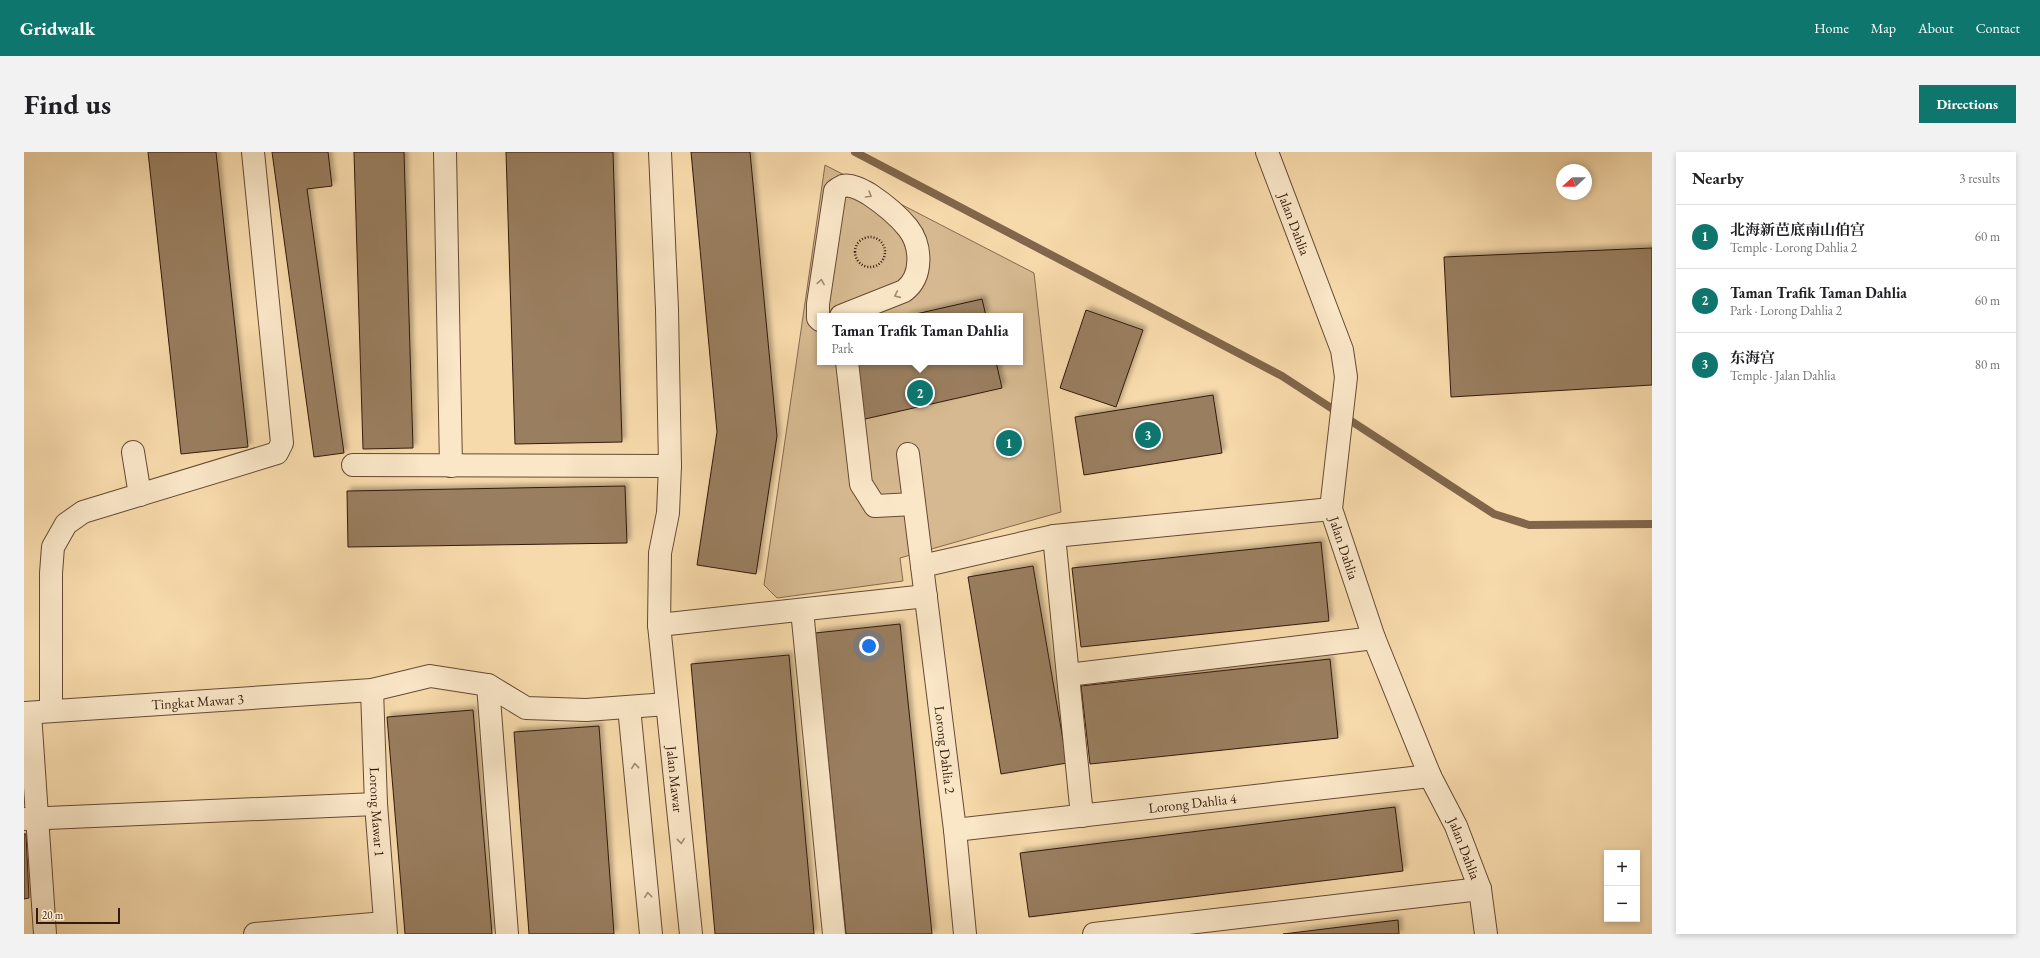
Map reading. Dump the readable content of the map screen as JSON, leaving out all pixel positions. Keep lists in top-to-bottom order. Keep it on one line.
{"streets":{"street":["Jalan Dahlia","Tingkat Mawar 3","Lorong Dahlia 2","Jalan Mawar","Lorong Dahlia 4","Lorong Mawar 1"]},"crossings":[["Jalan Dahlia","Lorong Dahlia 4"],["Tingkat Mawar 3","Lorong Mawar 1"],["Lorong Dahlia 2","Lorong Dahlia 4"]],"scale_bar":"20 m","north":"left","page":{"header":"Gridwalk","nav":["Home","Map","About","Contact"],"buttons":"Directions","title":"Find us","heading":["Nearby","3 results"],"list":[{"mark":"1","name":"北海新芭底南山伯宫","note":"Temple · Lorong Dahlia 2","value":"60 m"},{"mark":"2","name":"Taman Trafik Taman Dahlia","note":"Park · Lorong Dahlia 2","value":"60 m"},{"mark":"3","name":"东海宫","note":"Temple · Jalan Dahlia","value":"80 m"}],"popup":["Taman Trafik Taman Dahlia","Park"],"pins":["2","3","1"],"map_buttons":["+","−"],"scale":"20 m"}}
